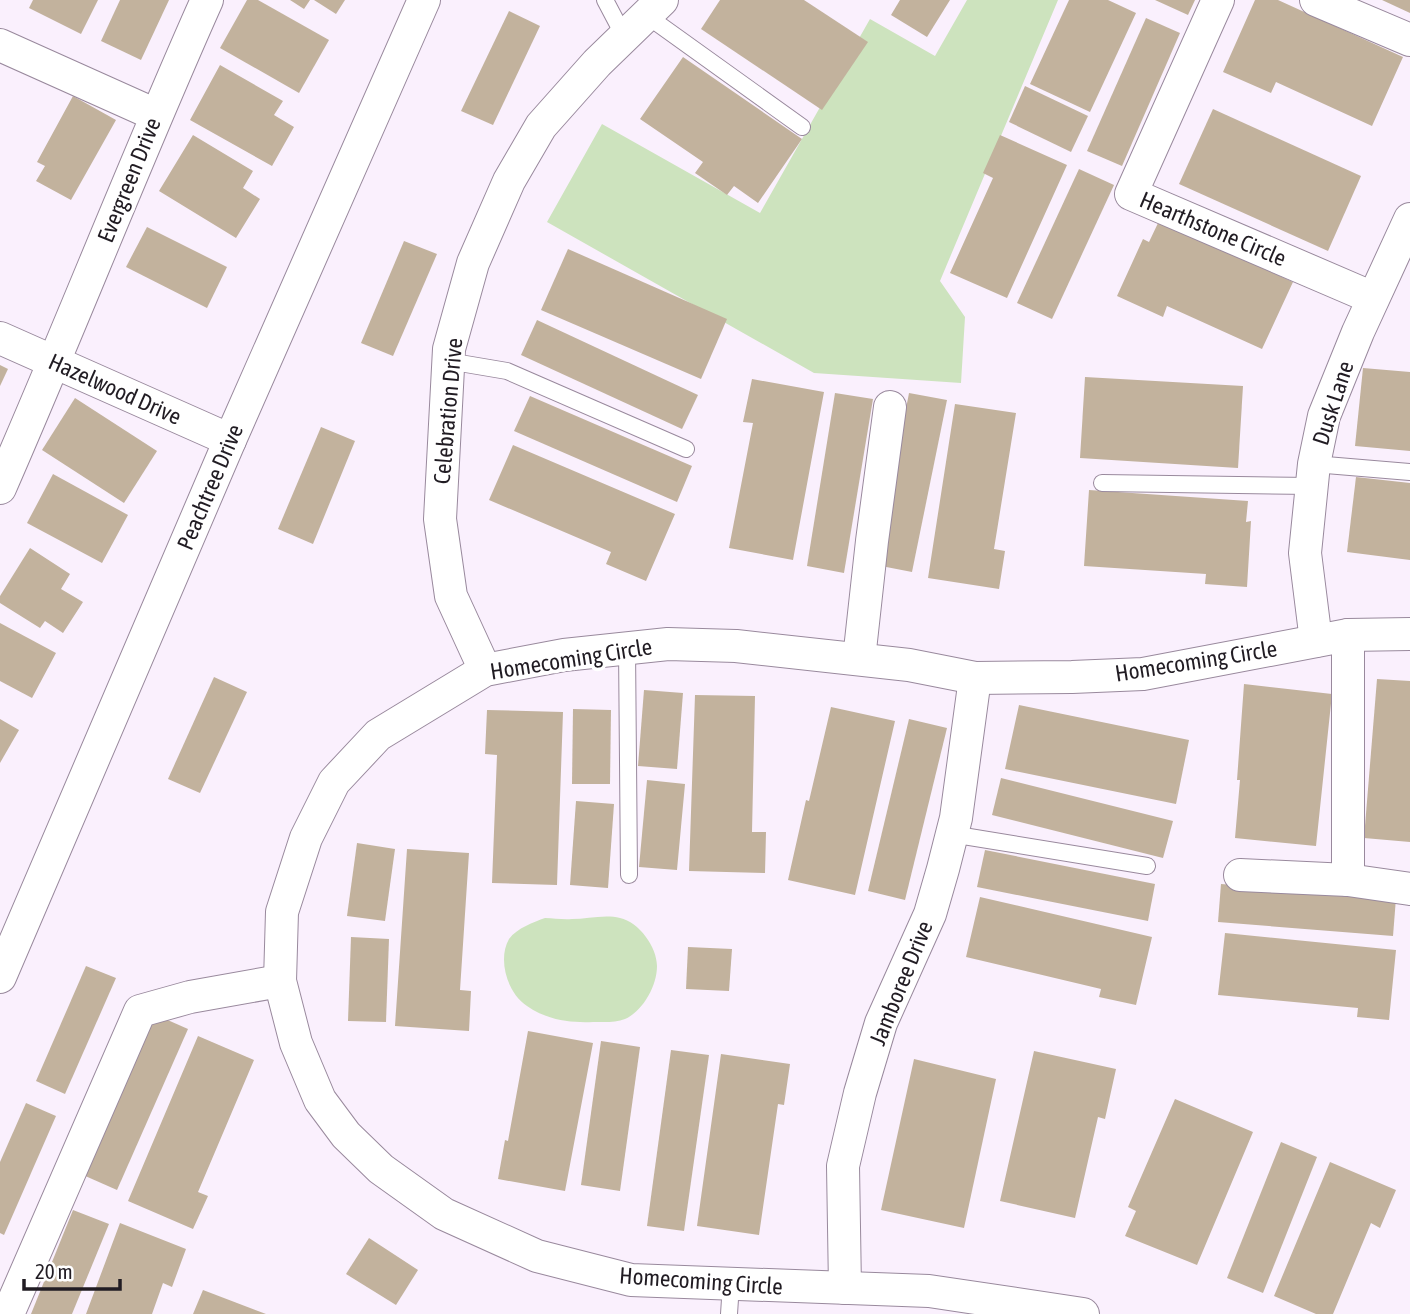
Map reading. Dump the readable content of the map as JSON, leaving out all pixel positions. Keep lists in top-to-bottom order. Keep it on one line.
{"streets":{"street":["Evergreen Drive","Hearthstone Circle","Hazelwood Drive","Dusk Lane","Celebration Drive","Peachtree Drive","Homecoming Circle","Jamboree Drive"]},"crossings":[["Evergreen Drive","Hazelwood Drive"],["Hearthstone Circle","Dusk Lane"],["Hazelwood Drive","Peachtree Drive"],["Dusk Lane","Homecoming Circle"],["Celebration Drive","Homecoming Circle"],["Homecoming Circle","Jamboree Drive"]],"scale_bar":"20 m"}
